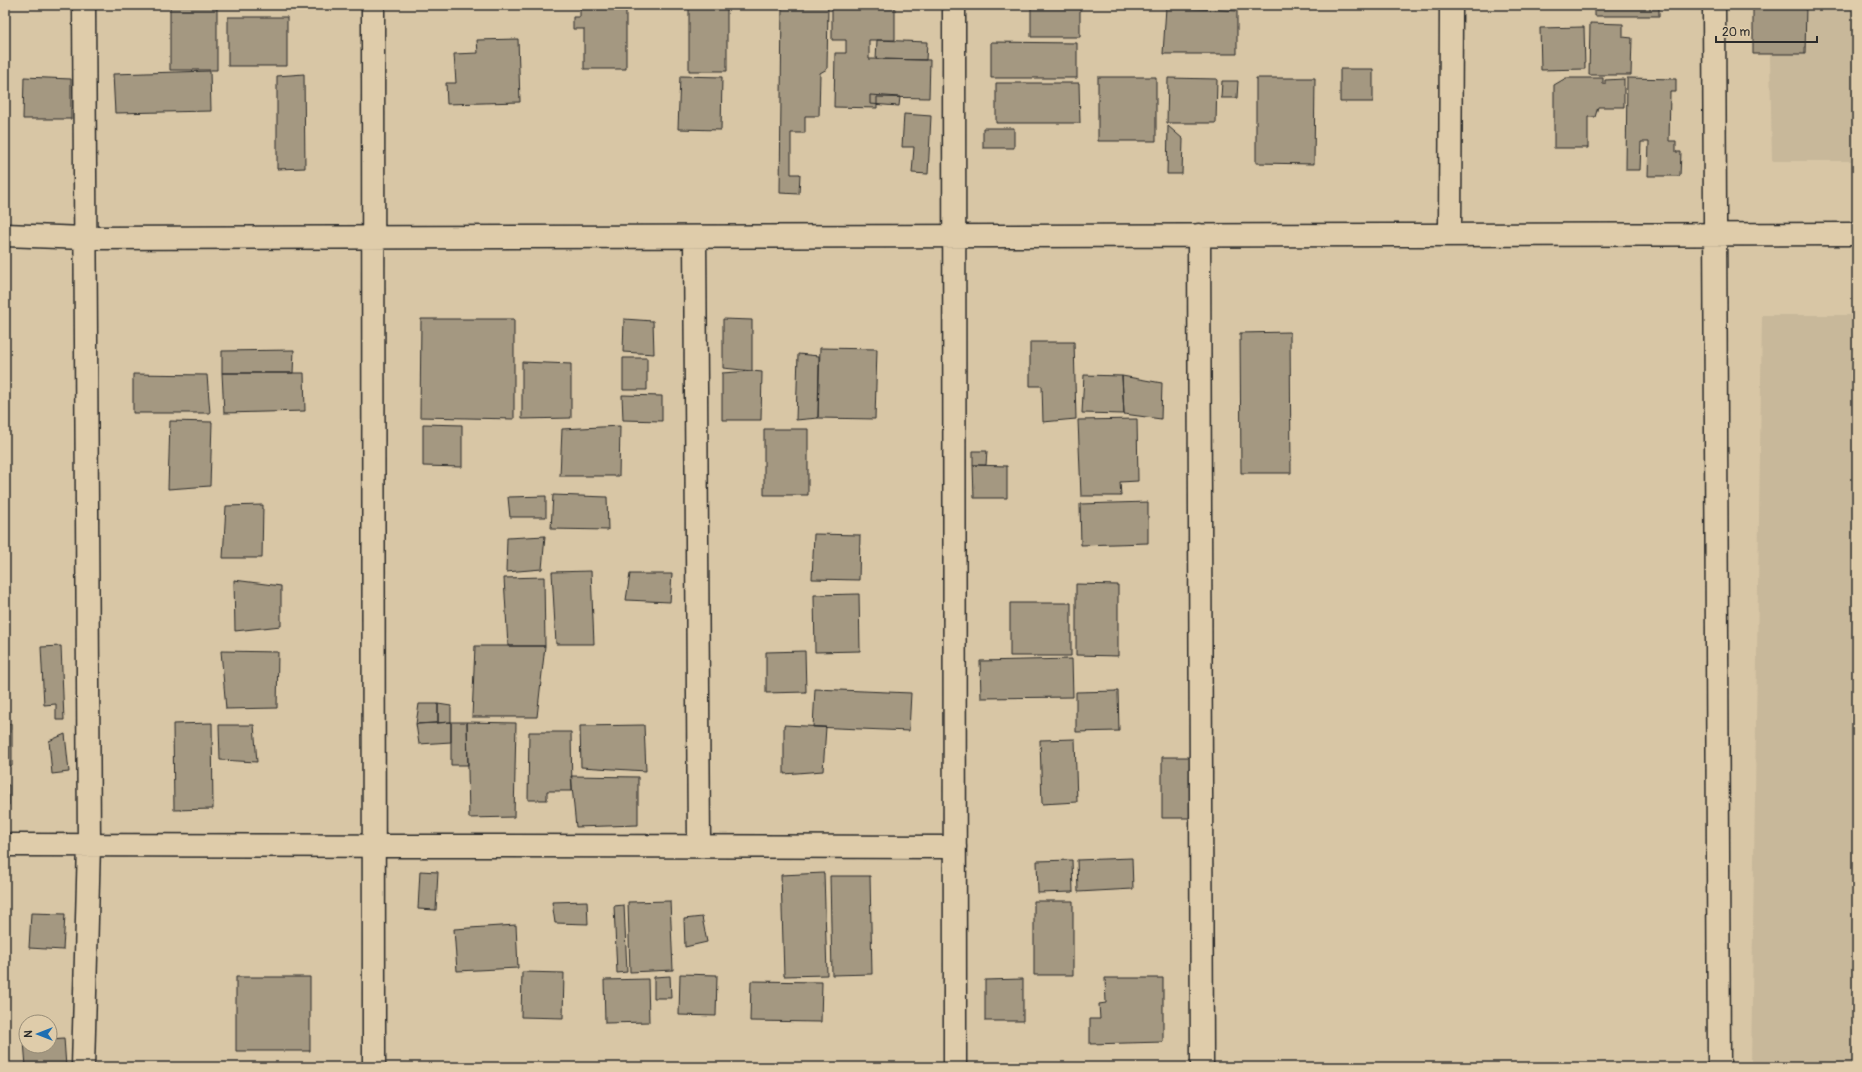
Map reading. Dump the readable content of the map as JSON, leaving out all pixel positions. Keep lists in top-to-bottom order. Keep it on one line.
{"scale_bar":"20 m","north":"left"}
